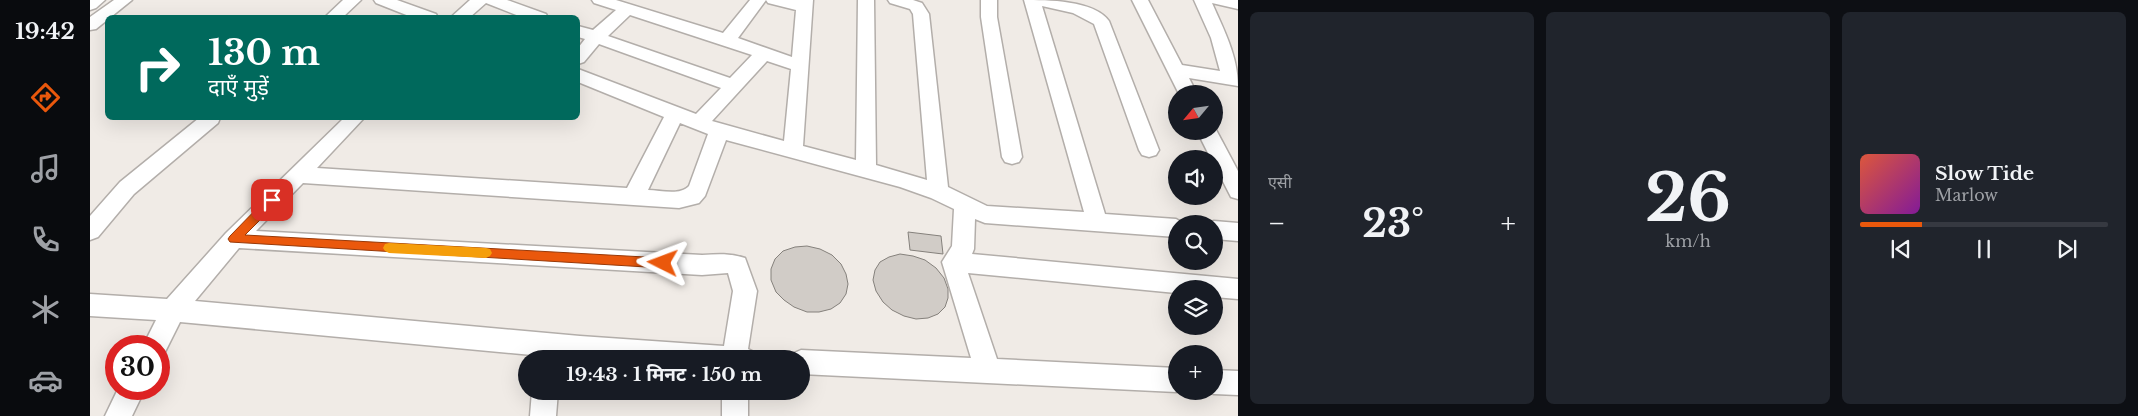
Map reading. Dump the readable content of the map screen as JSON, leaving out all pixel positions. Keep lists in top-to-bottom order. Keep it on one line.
{"north":"bottom left","page":{"tabs":"19:42","tile":["एसी",["26","km/h"]],"turn":["130 m","दाएँ मुड़ें"],"map_buttons":"+","song":["Slow Tide","Marlow"],"heat":["−","23°","+"],"limit":"30","trip":"19:43 · 1 मिनट · 150 m"}}
